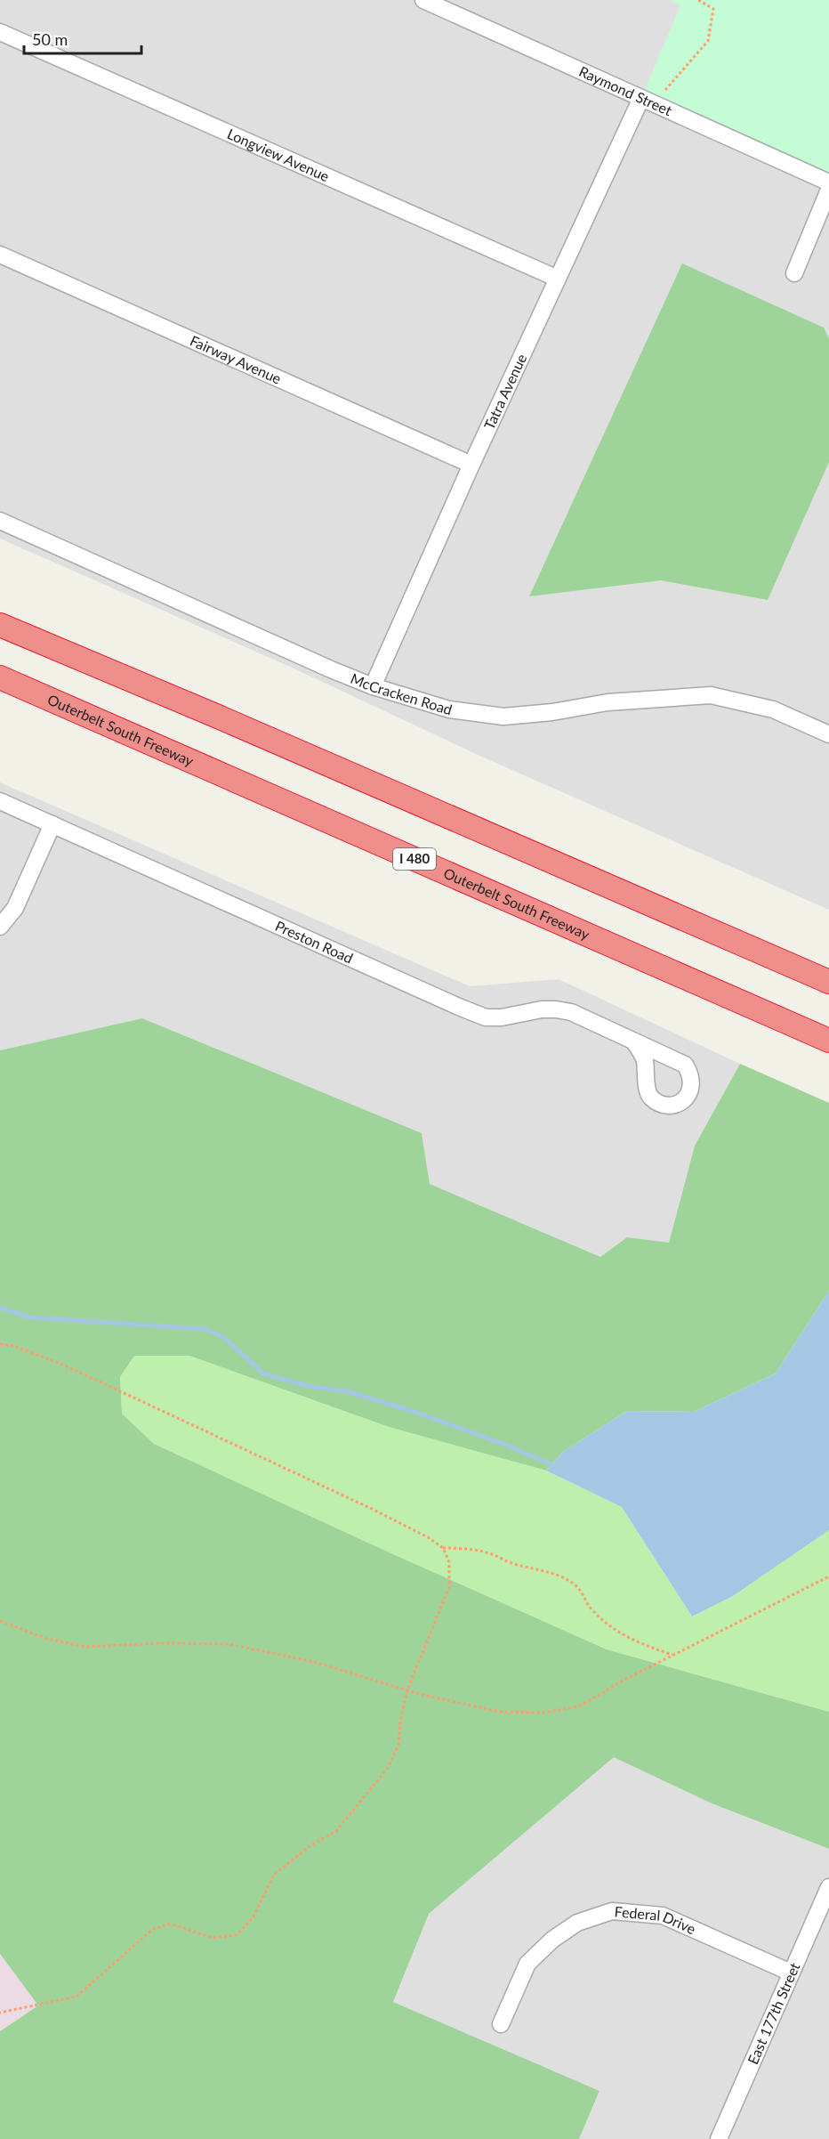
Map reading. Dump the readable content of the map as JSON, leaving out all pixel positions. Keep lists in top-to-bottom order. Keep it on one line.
{"streets":{"highway":["Outerbelt South Freeway","I 480"],"street":["Raymond Street","Longview Avenue","Fairway Avenue","Tatra Avenue","McCracken Road","Preston Road","Federal Drive","East 177th Street"]},"crossings":[["Raymond Street","Tatra Avenue"],["Longview Avenue","Tatra Avenue"],["Fairway Avenue","Tatra Avenue"],["Tatra Avenue","McCracken Road"],["Federal Drive","East 177th Street"]],"scale_bar":"50 m"}
